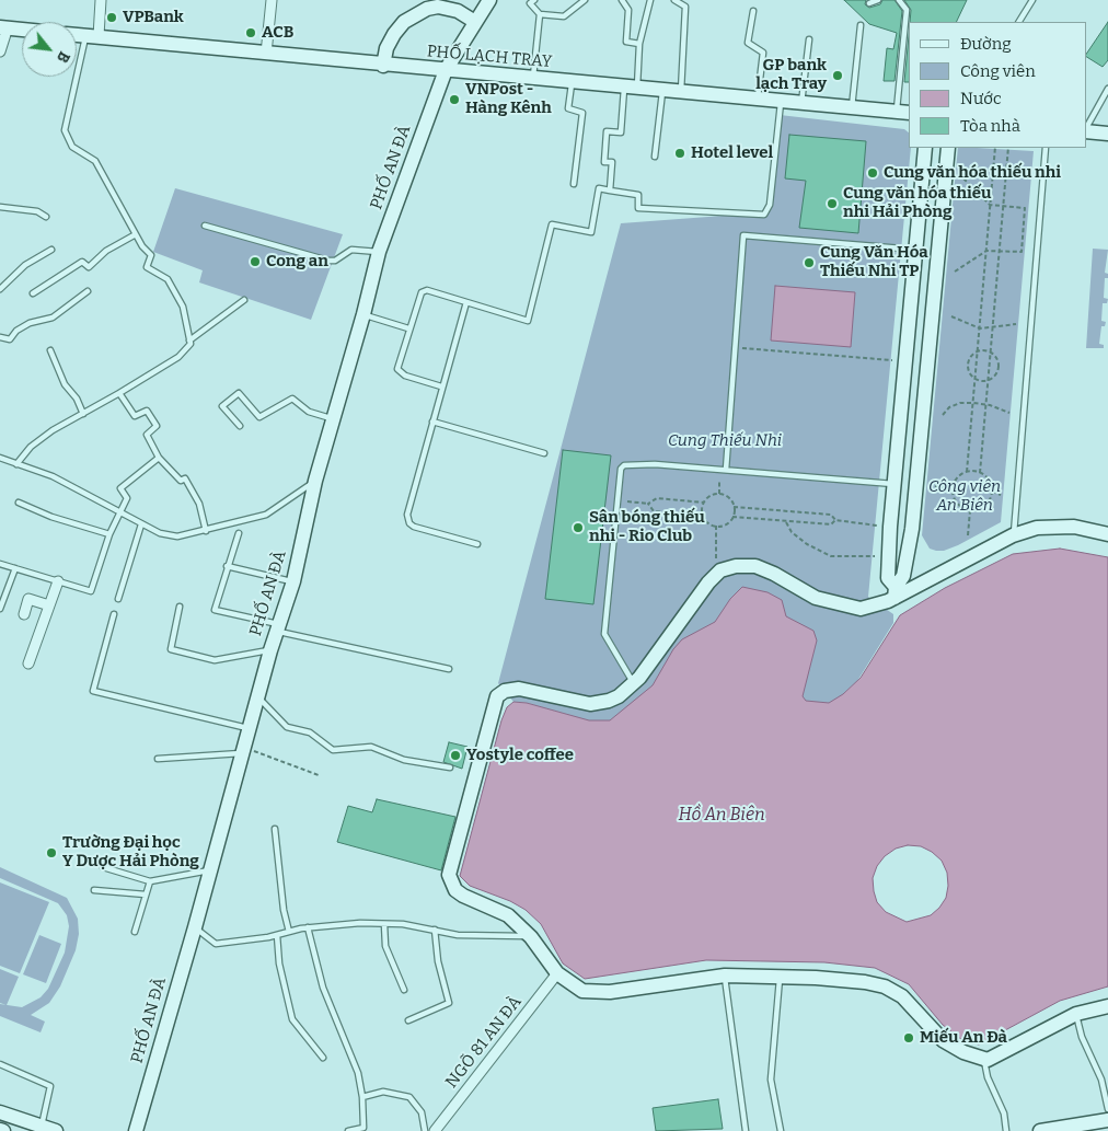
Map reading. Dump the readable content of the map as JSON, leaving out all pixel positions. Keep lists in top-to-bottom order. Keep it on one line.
{"streets":{"street":["PHỐ LẠCH TRAY","PHỐ AN ĐÀ","NGÕ 81 AN ĐÀ"]},"crossings":[["PHỐ LẠCH TRAY","PHỐ AN ĐÀ"]],"water":["Hồ An Biên"],"parks":["Cung Thiếu Nhi","Công viên An Biên"],"places":["VPBank","ACB","GP bank lạch Tray","VNPost - Hàng Kênh","Hotel level","Cung văn hóa thiếu nhi","Cung văn hóa thiếu nhi Hải Phòng","Cong an","Cung Văn Hóa Thiếu Nhi TP","Sân bóng thiếu nhi - Rio Club","Yostyle coffee","Trường Đại học Y Dược Hải Phòng","Miếu An Đà"],"legend":["Đường","Công viên","Nước","Tòa nhà"],"north":"bottom right"}
